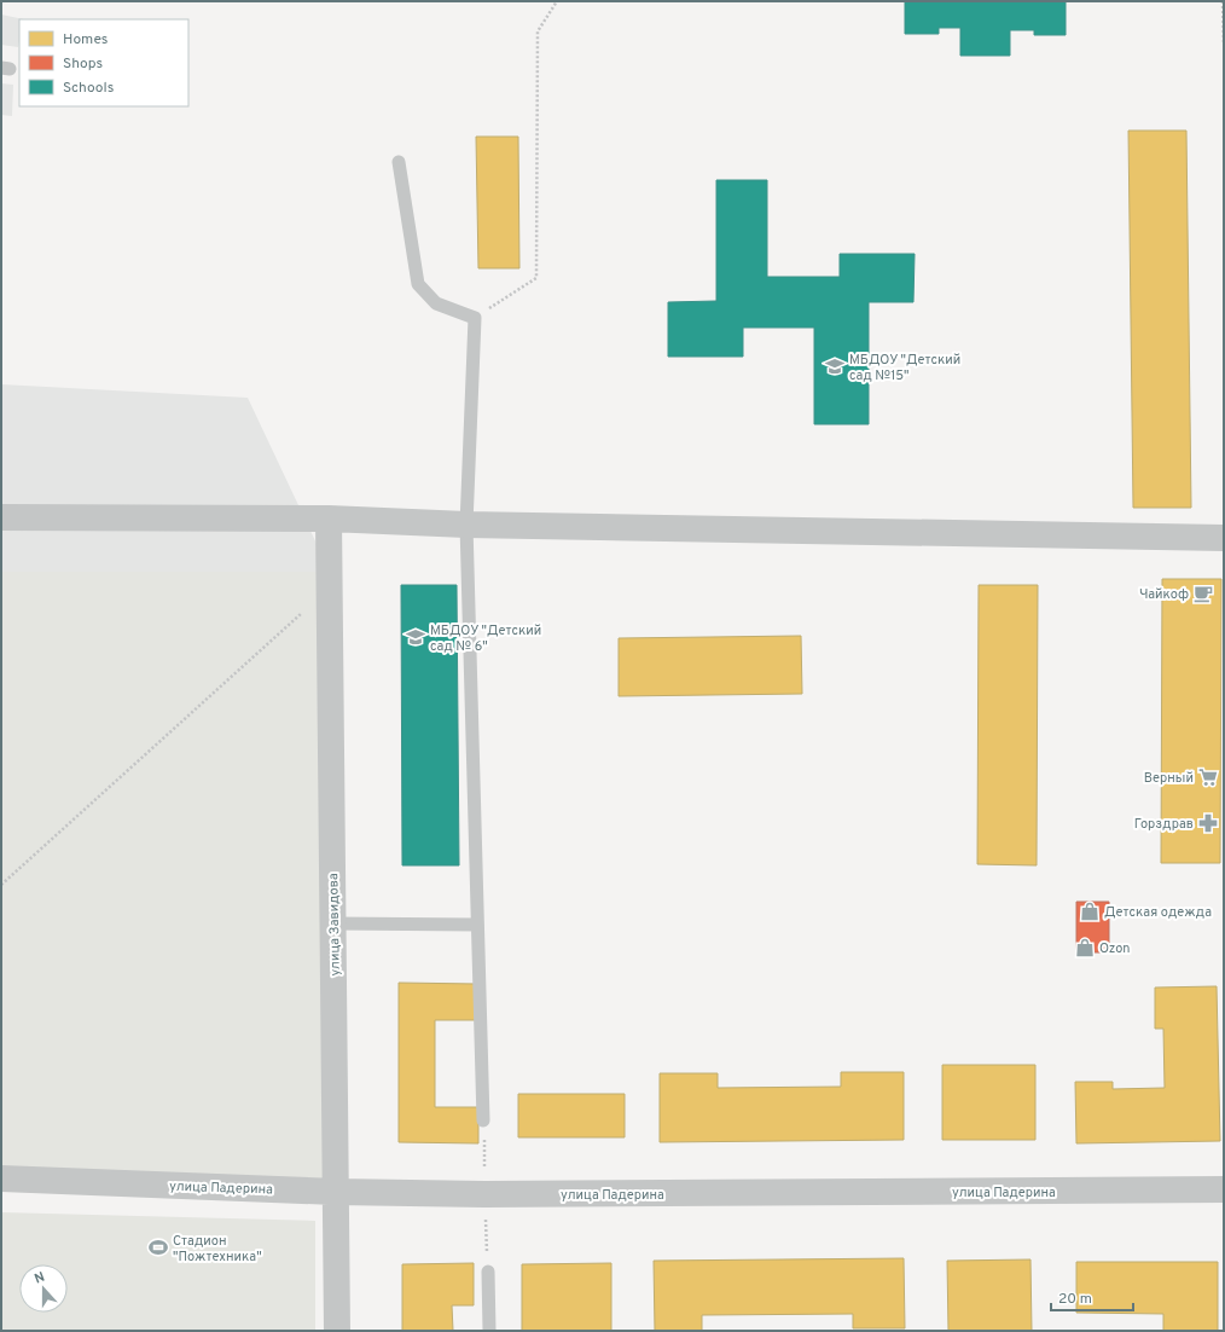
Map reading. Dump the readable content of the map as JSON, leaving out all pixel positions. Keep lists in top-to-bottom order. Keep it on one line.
{"streets":{"street":["улица Завидова","улица Падерина"]},"crossings":[["улица Завидова","улица Падерина"]],"places":{"school or university":["МБДОУ \"Детский сад №15\"","МБДОУ \"Детский сад № 6\""],"cafe":["Чайкоф"],"supermarket":["Верный"],"pharmacy":["Горздрав"],"shop":["Детская одежда","Ozon"],"sports":["Стадион \"Пожтехника\""]},"legend":["Homes","Shops","Schools"],"scale_bar":"20 m","north":"top"}
